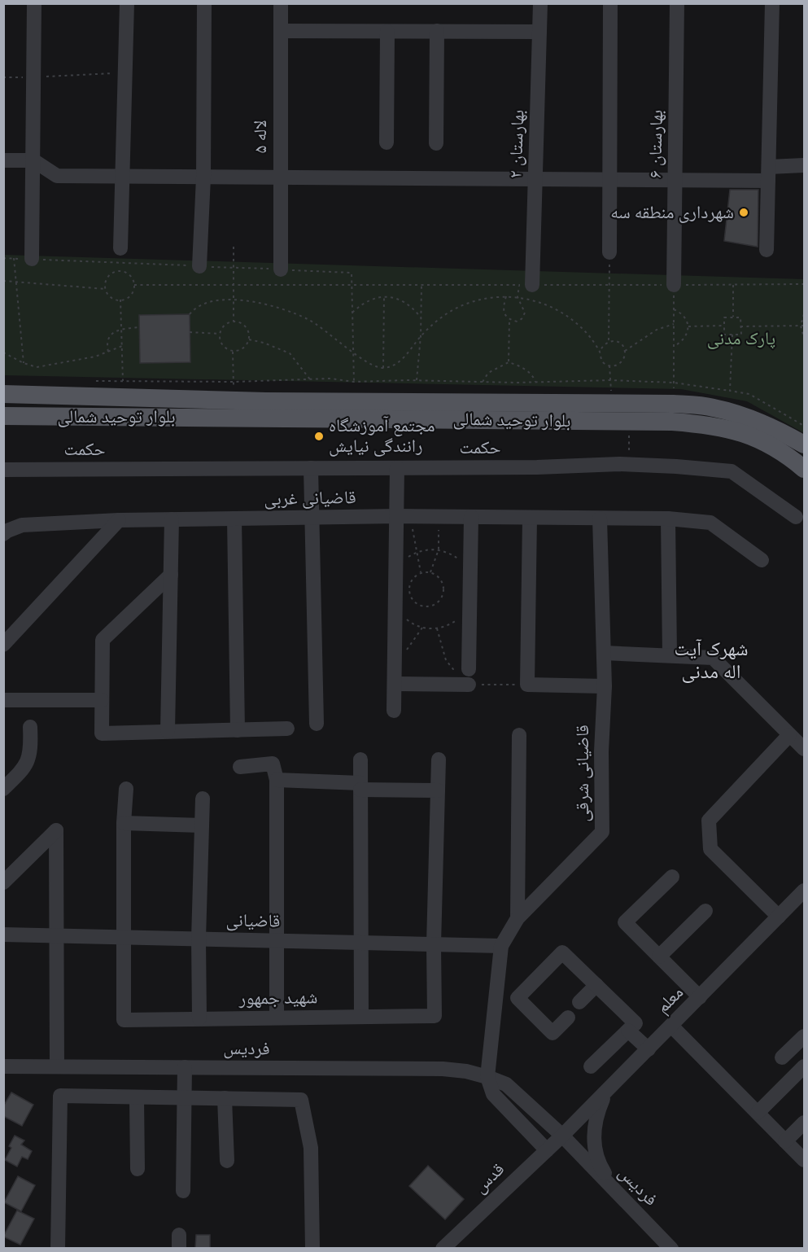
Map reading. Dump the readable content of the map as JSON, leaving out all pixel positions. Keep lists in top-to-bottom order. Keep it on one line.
{"streets":{"main road":["بلوار توحید شمالی"],"street":["لاله ۵","بهارستان ۲","بهارستان ۶","حکمت","قاضیانی غربی","قاضیانی شرقی","قاضیانی","شهید جمهور","معلم","فردیس","قدس"]},"crossings":[["قاضیانی غربی","قاضیانی شرقی"],["قاضیانی شرقی","قاضیانی"],["قاضیانی شرقی","فردیس"],["قاضیانی","شهید جمهور"],["معلم","فردیس"],["معلم","قدس"],["فردیس","قدس"]],"districts":["شهرک آیت اله مدنی"],"parks":["پارک مدنی"],"places":["شهرداری منطقه سه","مجتمع آموزشگاه رانندگی نیایش"]}
